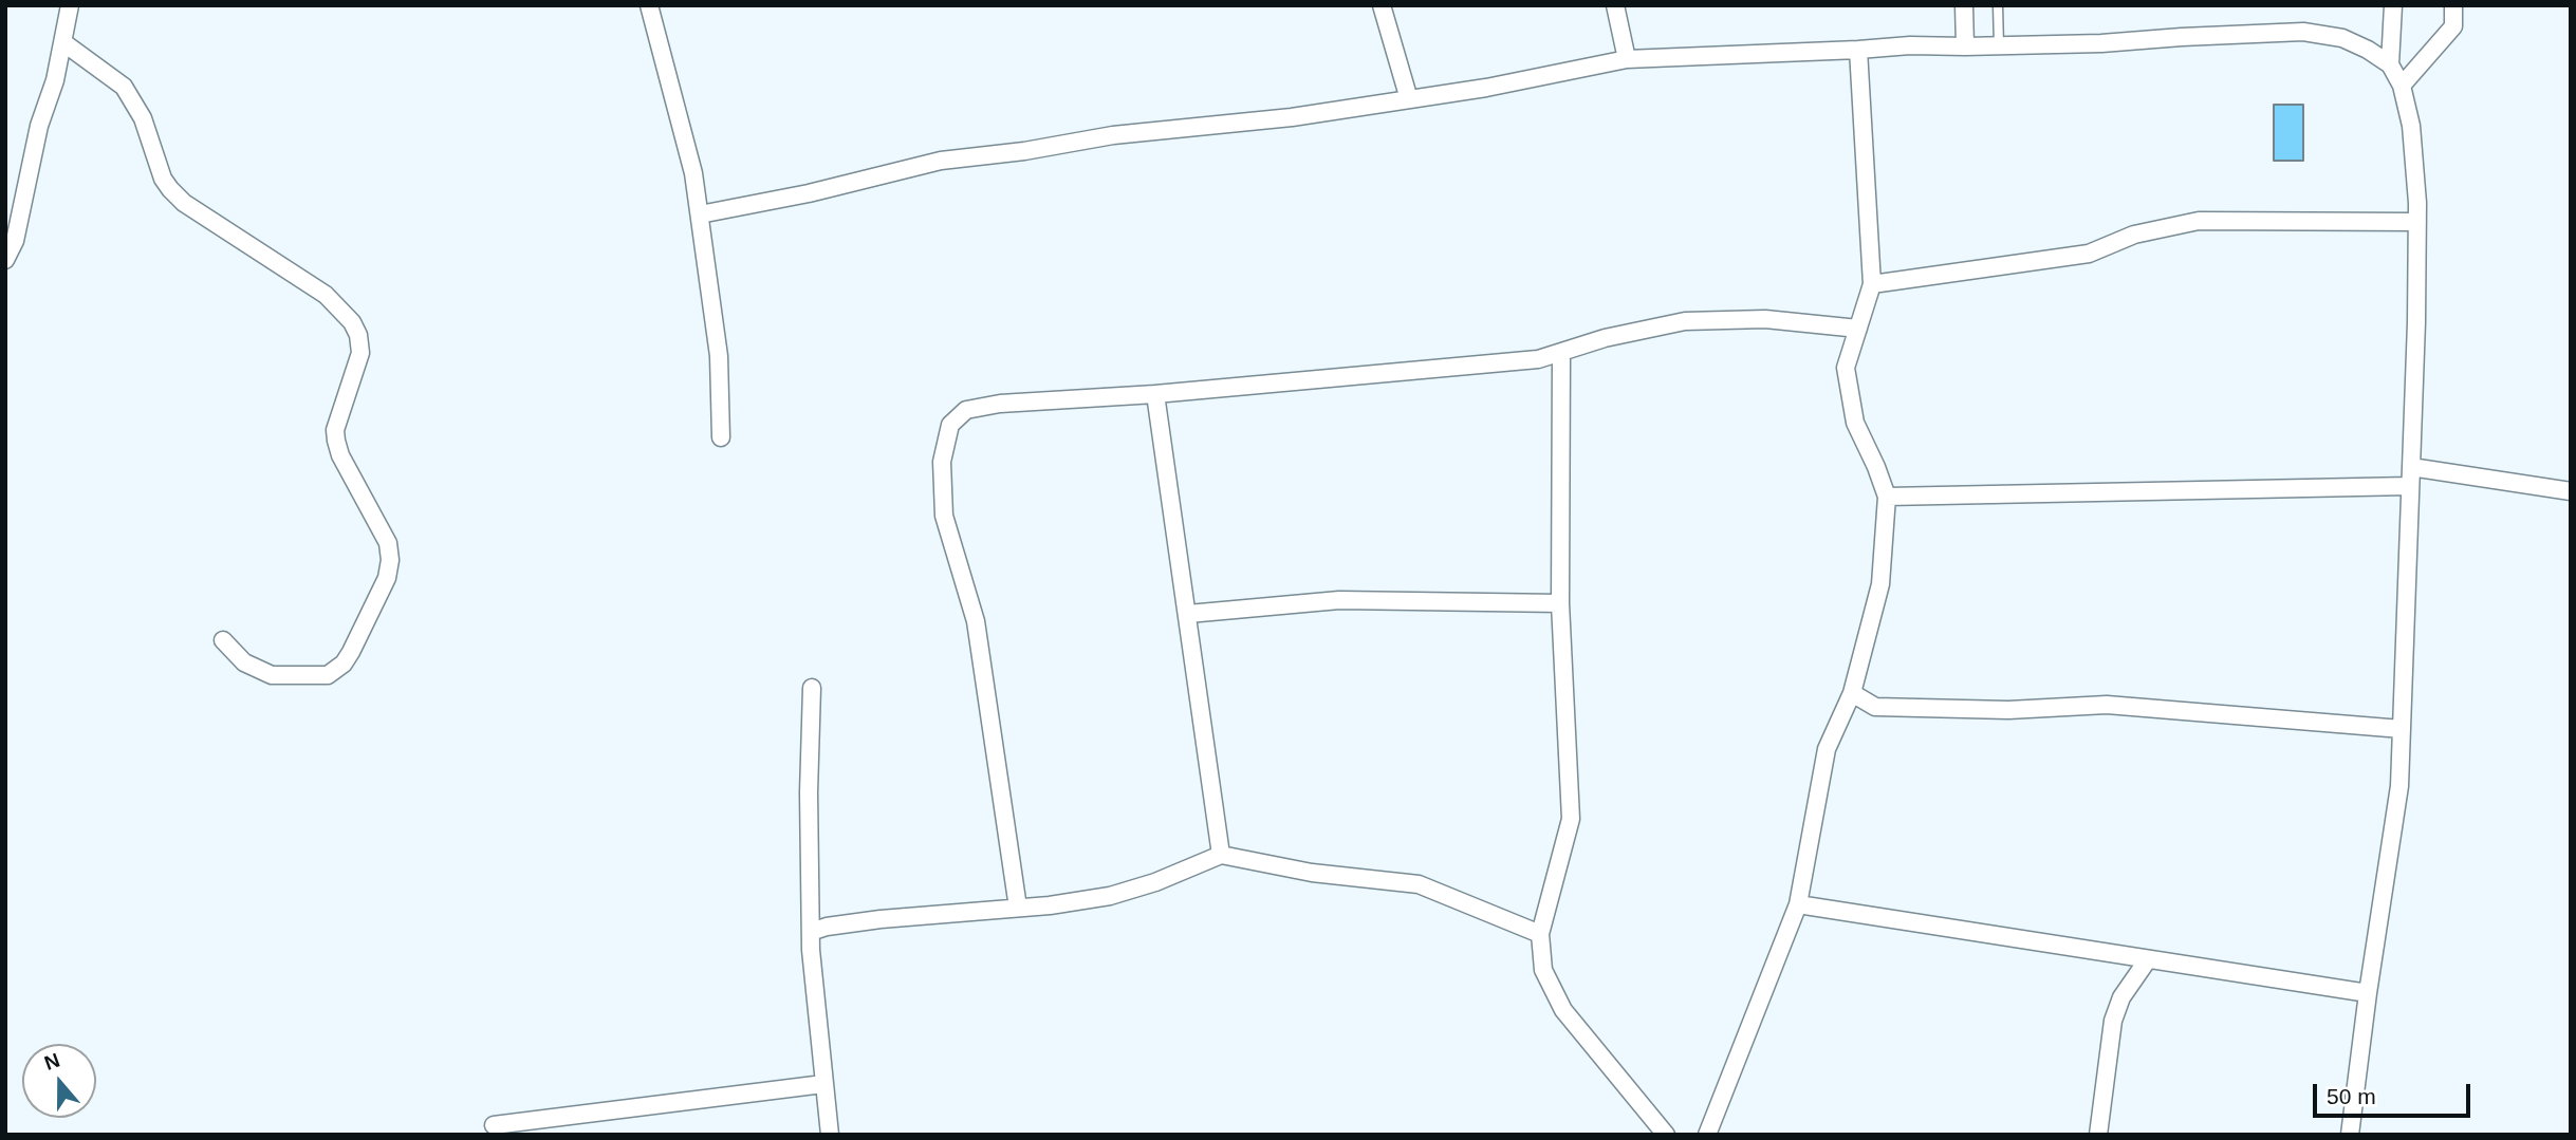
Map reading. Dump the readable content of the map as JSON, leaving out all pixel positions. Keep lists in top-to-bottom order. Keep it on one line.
{"scale_bar":"50 m","north":"top"}
